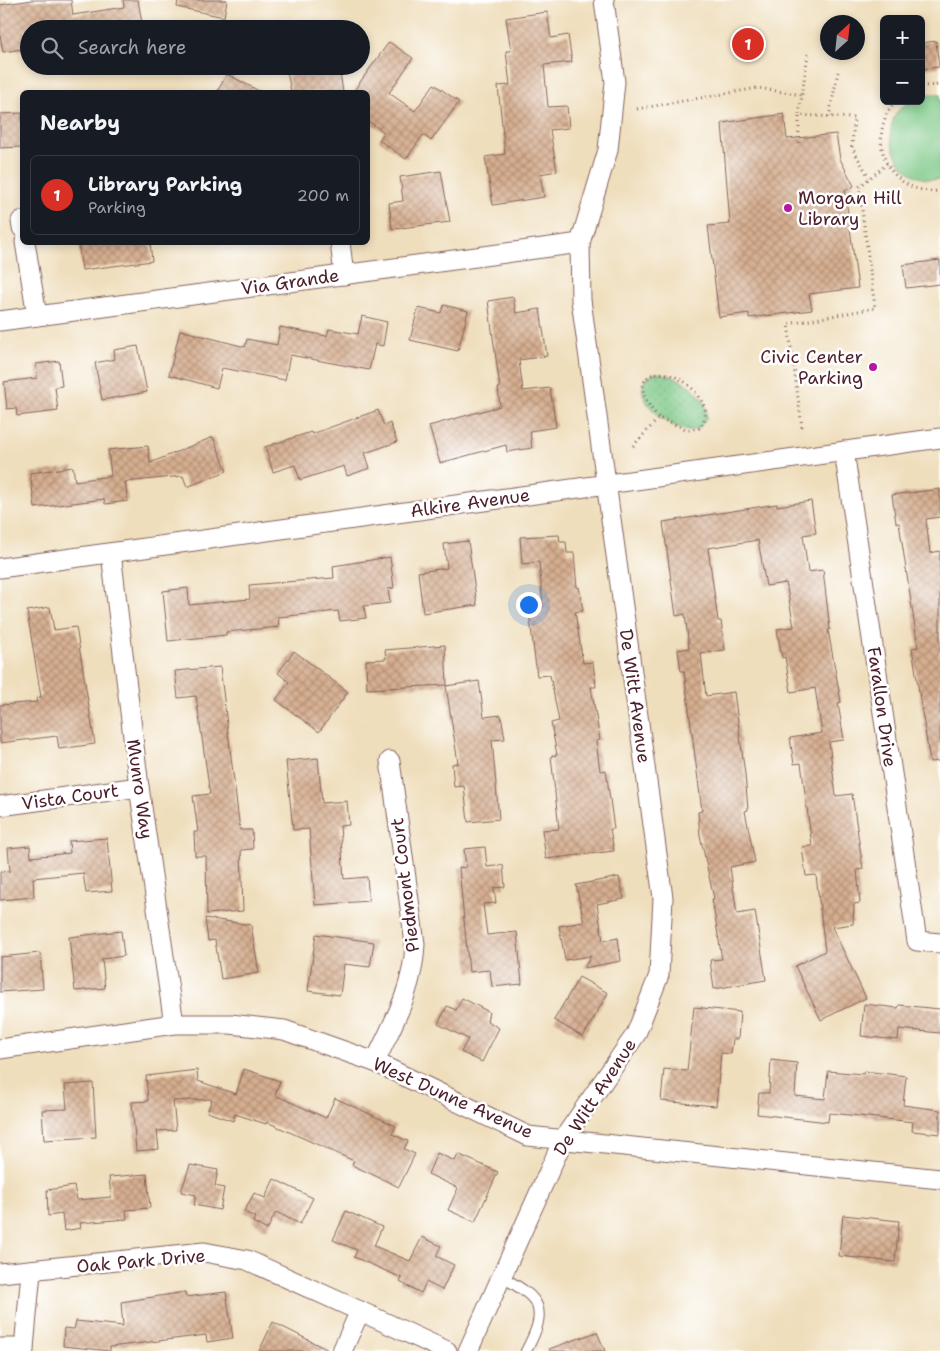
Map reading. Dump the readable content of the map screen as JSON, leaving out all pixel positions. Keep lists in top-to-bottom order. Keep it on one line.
{"streets":{"street":["Via Grande","Alkire Avenue","De Witt Avenue","Farallon Drive","Munro Way","Vista Court","Piedmont Court","West Dunne Avenue","Oak Park Drive"]},"crossings":[["Via Grande","De Witt Avenue"],["Alkire Avenue","De Witt Avenue"],["Alkire Avenue","Farallon Drive"],["Alkire Avenue","Munro Way"],["De Witt Avenue","West Dunne Avenue"],["Munro Way","Vista Court"],["Munro Way","West Dunne Avenue"],["Piedmont Court","West Dunne Avenue"]],"places":["Morgan Hill Library","Civic Center Parking"],"north":"top right","page":{"map_buttons":["+","−"],"search":"Search here","pins":"1","heading":"Nearby","list":[{"mark":"1","name":"Library Parking","note":"Parking","value":"200 m"}]}}
